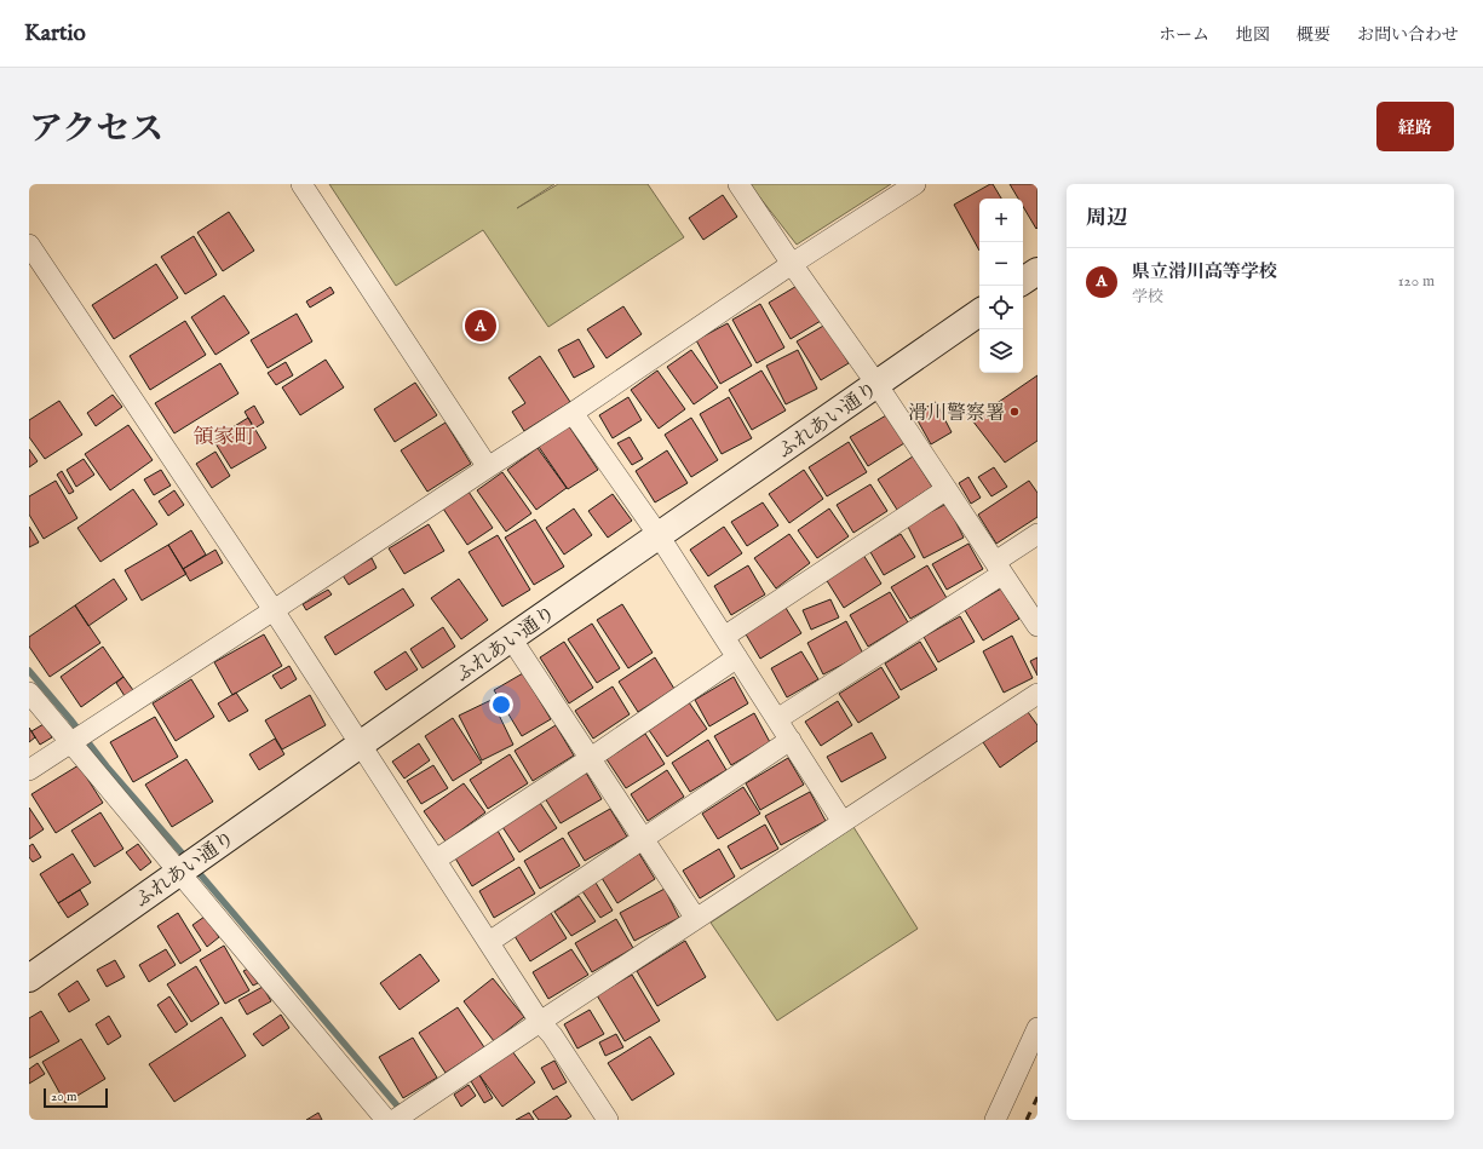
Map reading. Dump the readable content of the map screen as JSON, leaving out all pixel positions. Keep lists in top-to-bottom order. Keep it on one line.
{"streets":{"street":["ふれあい通り"]},"districts":["領家町"],"places":["滑川警察署"],"scale_bar":"20 m","page":{"header":"Kartio","nav":["ホーム","地図","概要","お問い合わせ"],"title":"アクセス","buttons":"経路","heading":"周辺","map_buttons":["+","−"],"list":[{"mark":"A","name":"県立滑川高等学校","note":"学校","value":"120 m"}],"pins":"A","scale":"20 m"}}
